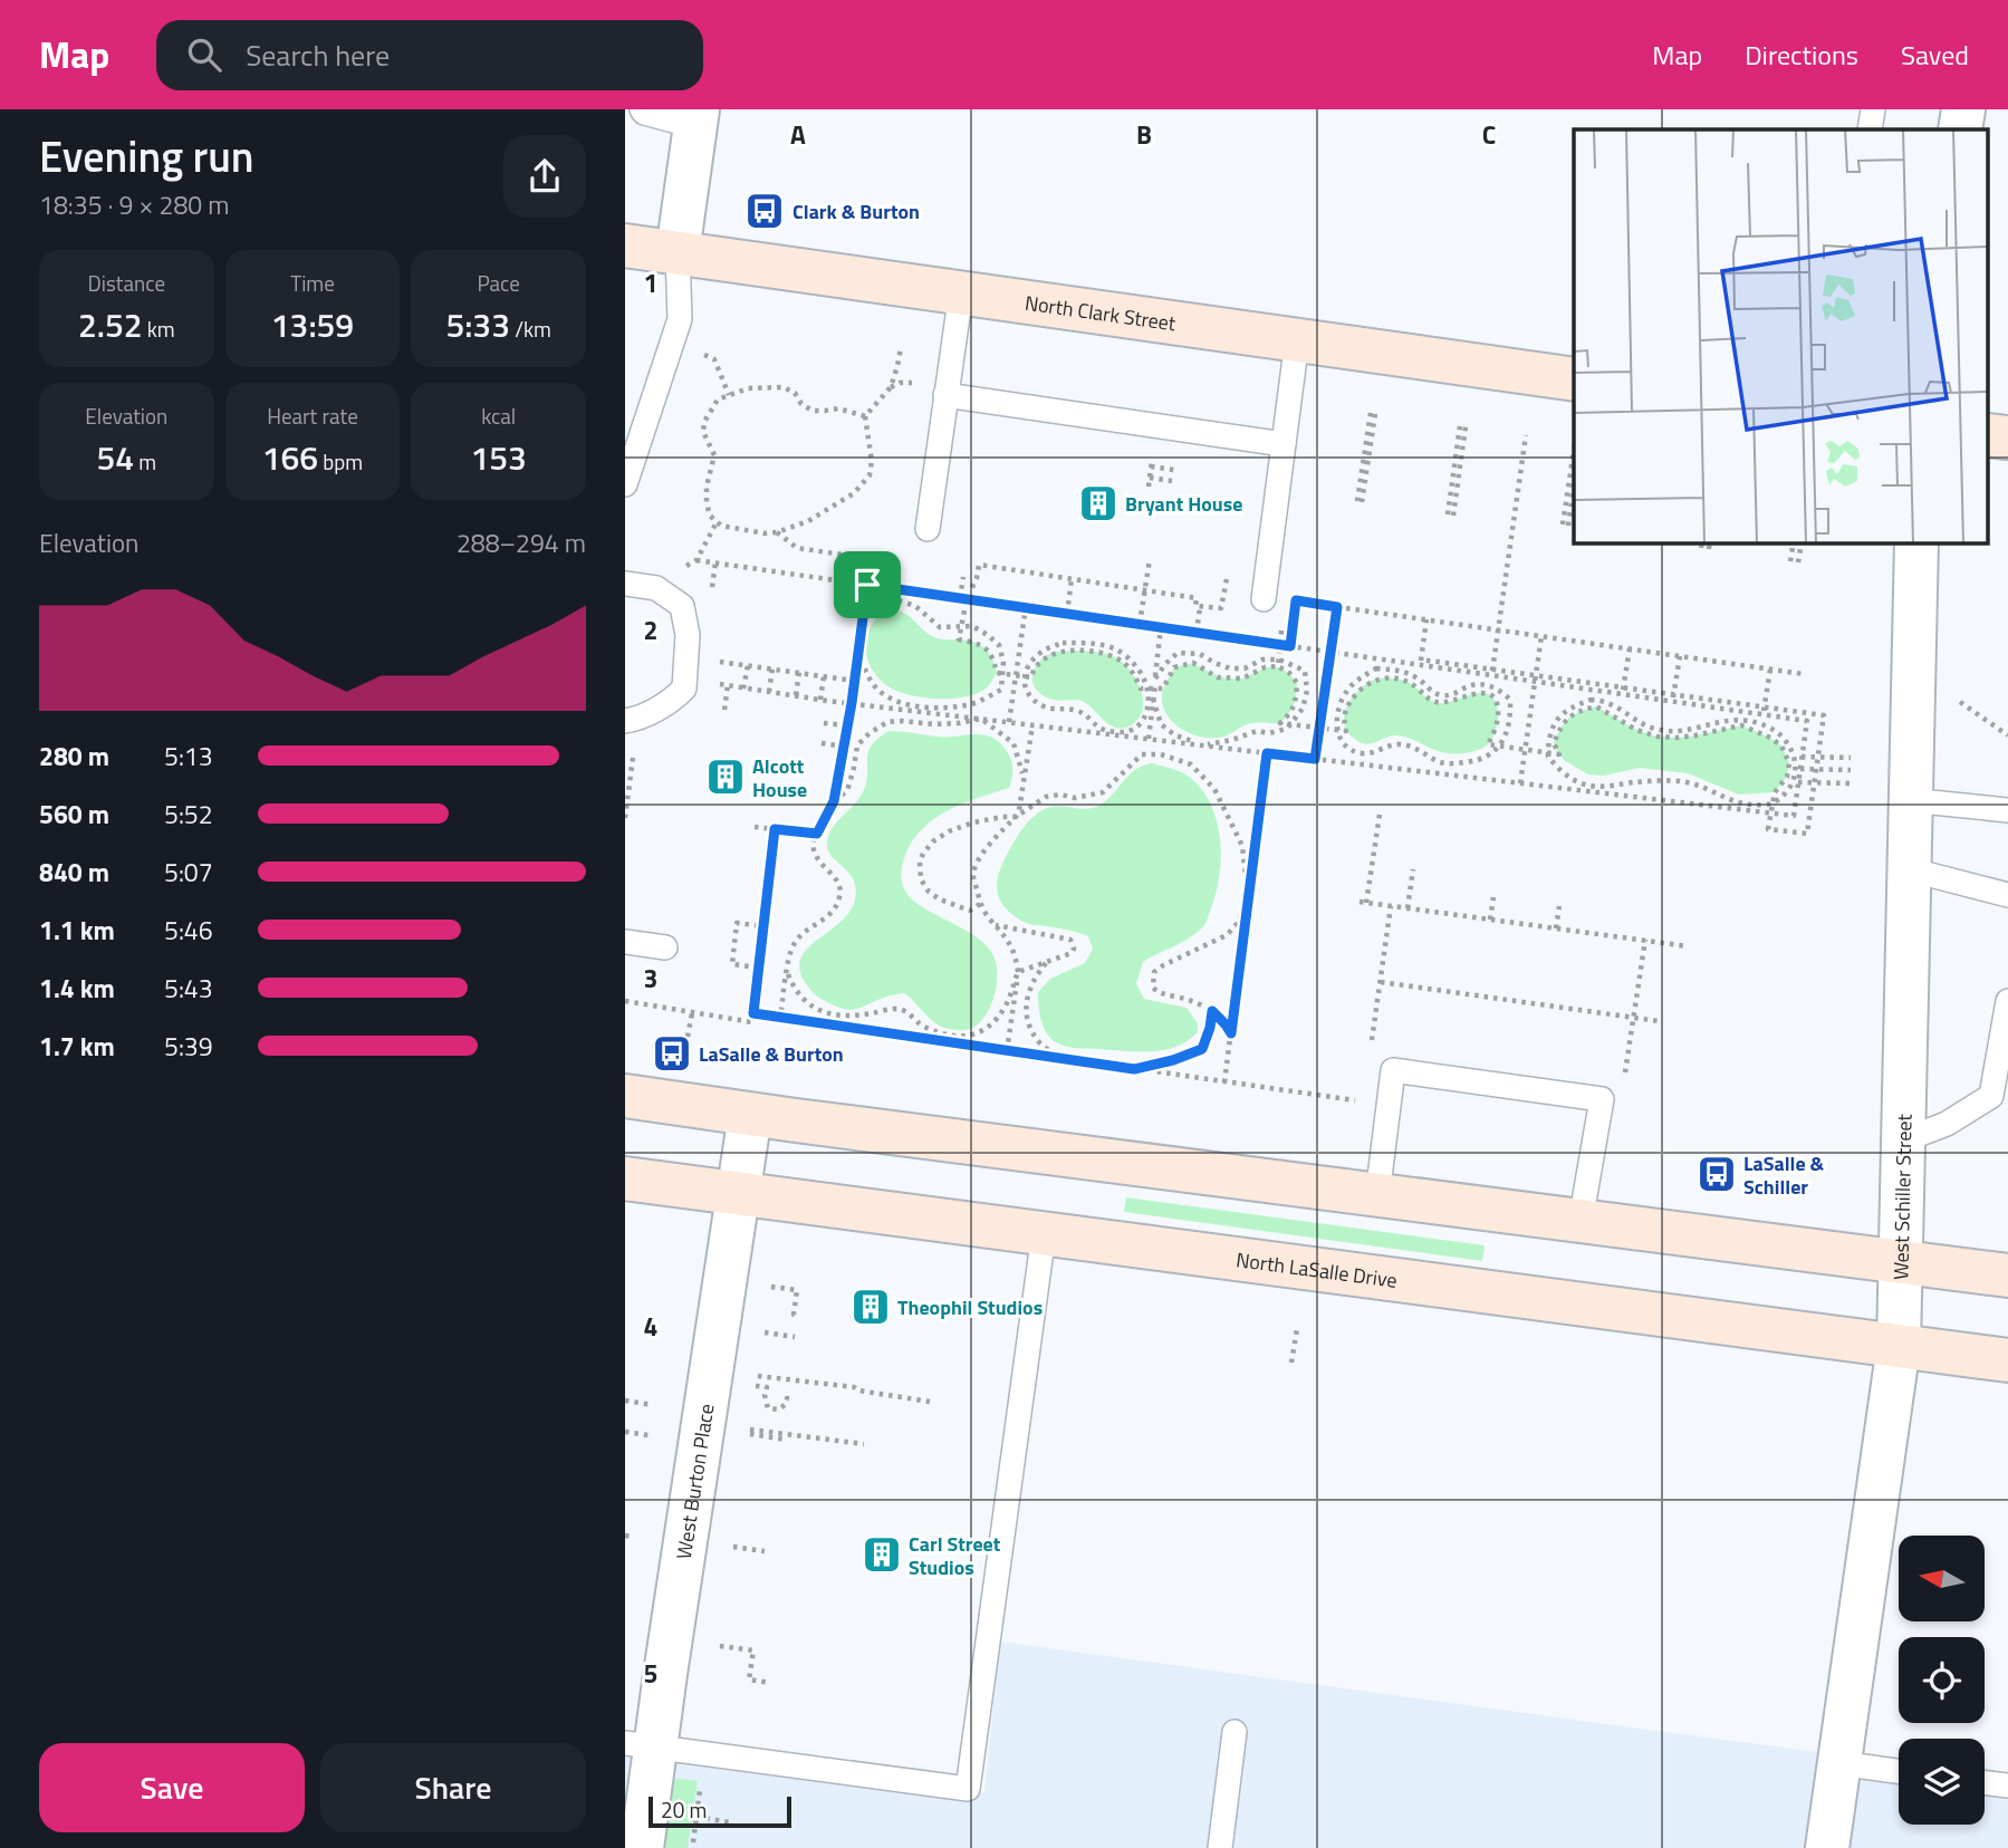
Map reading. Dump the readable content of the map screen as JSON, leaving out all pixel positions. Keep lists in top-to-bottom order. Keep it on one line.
{"streets":{"main road":["North Clark Street","North LaSalle Drive"],"street":["West Schiller Street","West Burton Place"]},"crossings":[["West Schiller Street","North LaSalle Drive"],["North LaSalle Drive","West Burton Place"]],"places":{"bus stop":["Clark & Burton","LaSalle & Burton","LaSalle & Schiller"],"building":["Bryant House","Alcott House","Theophil Studios","Carl Street Studios"]},"scale_bar":"20 m","north":"left","page":{"header":"Map","search":"Search here","nav":["Map","Directions","Saved"],"heading":["Evening run","18:35 · 9 × 280 m"],"stats":[["Distance","2.52 km"],["Time","13:59"],["Pace","5:33 /km"],["Elevation","54 m"],["Heart rate","166 bpm"],["kcal","153"]],"chart":["Elevation","288–294 m"],"list":[{"name":"280 m","note":"5:13"},{"name":"560 m","note":"5:52"},{"name":"840 m","note":"5:07"},{"name":"1.1 km","note":"5:46"},{"name":"1.4 km","note":"5:43"},{"name":"1.7 km","note":"5:39"}],"buttons":["Save","Share"],"scale":"20 m"},"grid":{"columns":["A","B","C"],"rows":["1","2","3","4","5"]}}
